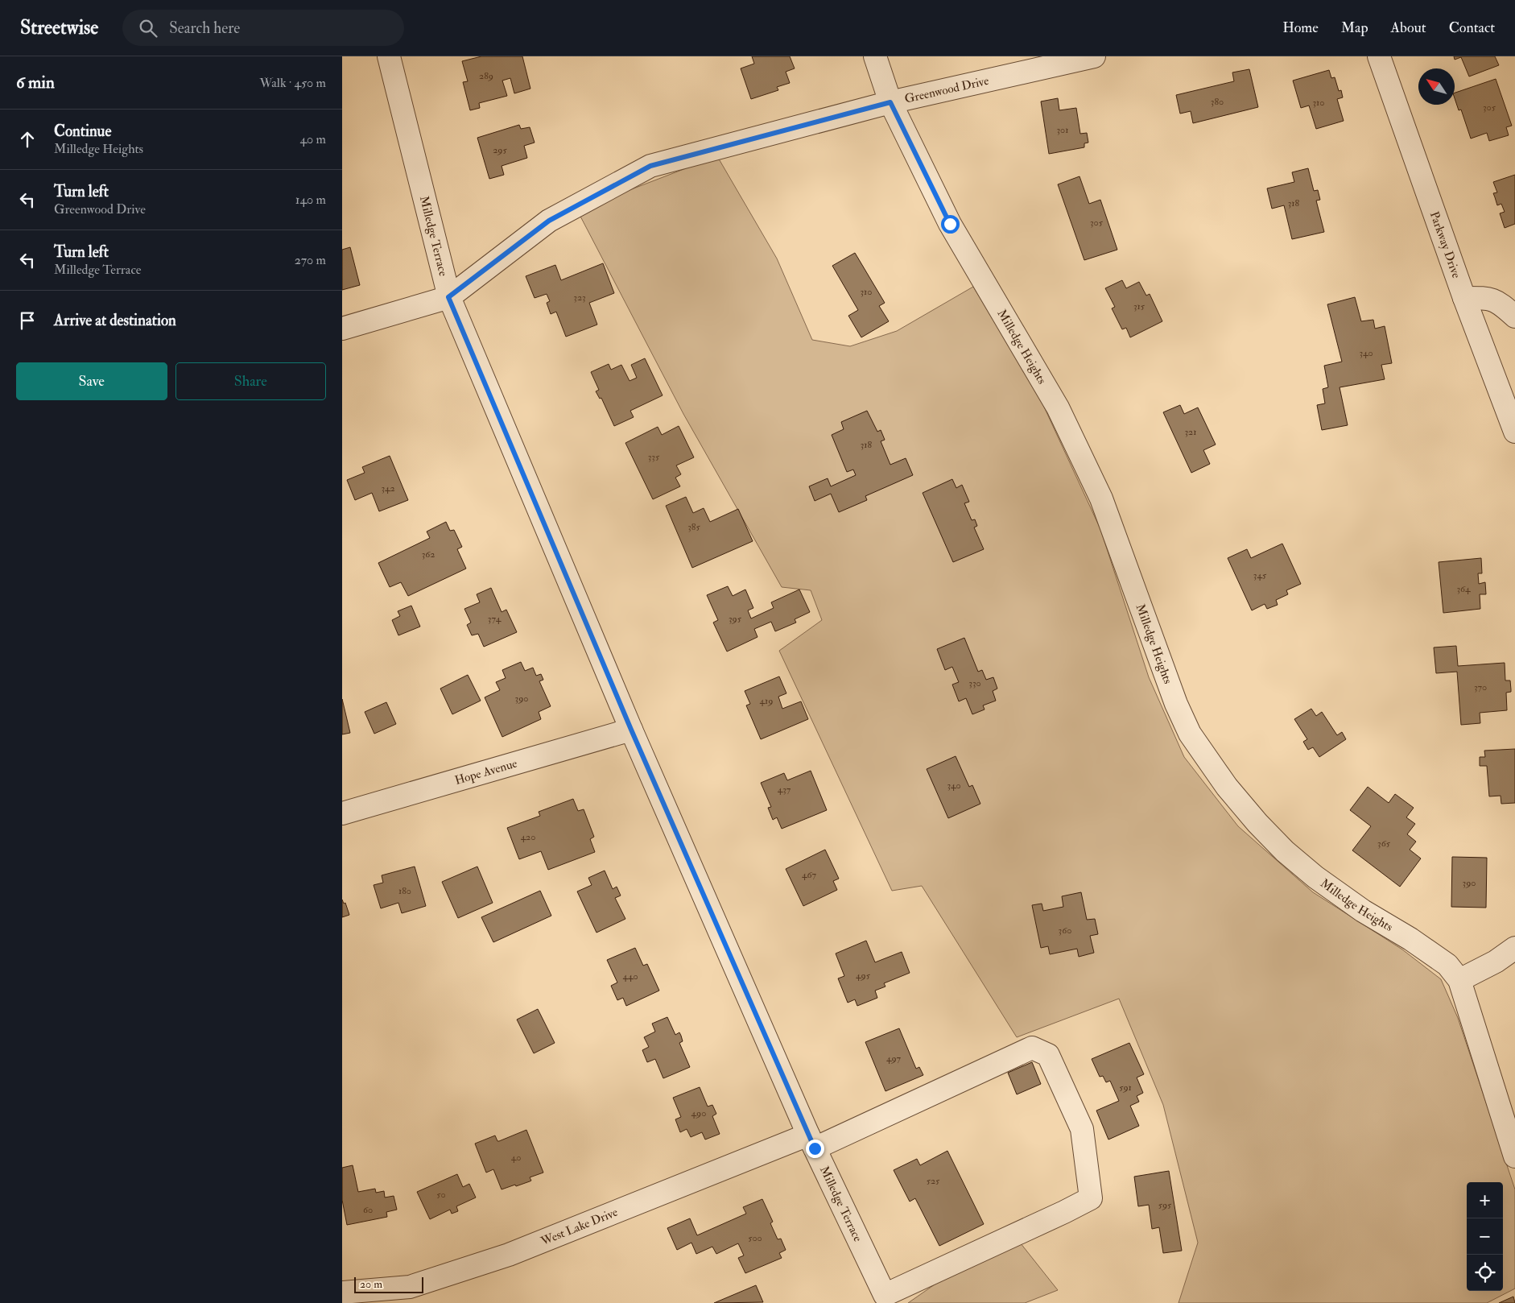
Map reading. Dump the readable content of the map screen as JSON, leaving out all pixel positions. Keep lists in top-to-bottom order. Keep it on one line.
{"streets":{"street":["Greenwood Drive","Milledge Terrace","Parkway Drive","Milledge Heights","Hope Avenue","West Lake Drive"]},"crossings":[["Greenwood Drive","Milledge Terrace"],["Greenwood Drive","Milledge Heights"],["Milledge Terrace","Hope Avenue"],["Milledge Terrace","West Lake Drive"]],"house_numbers":["289","380","310","305","301","295","318","305","310","323","315","340","321","318","335","342","385","362","345","364","374","395","330","370","390","419","340","437","420","365","467","390","180","360","495","440","497","591","490","40","525","50","595","60","500"],"scale_bar":"20 m","north":"top left","page":{"header":"Streetwise","search":"Search here","nav":["Home","Map","About","Contact"],"heading":["6 min","Walk · 450 m"],"list":[["Continue","Milledge Heights","40 m"],["Turn left","Greenwood Drive","140 m"],["Turn left","Milledge Terrace","270 m"],"Arrive at destination"],"buttons":["Save","Share"],"map_buttons":["+","−"],"scale":"20 m"}}
